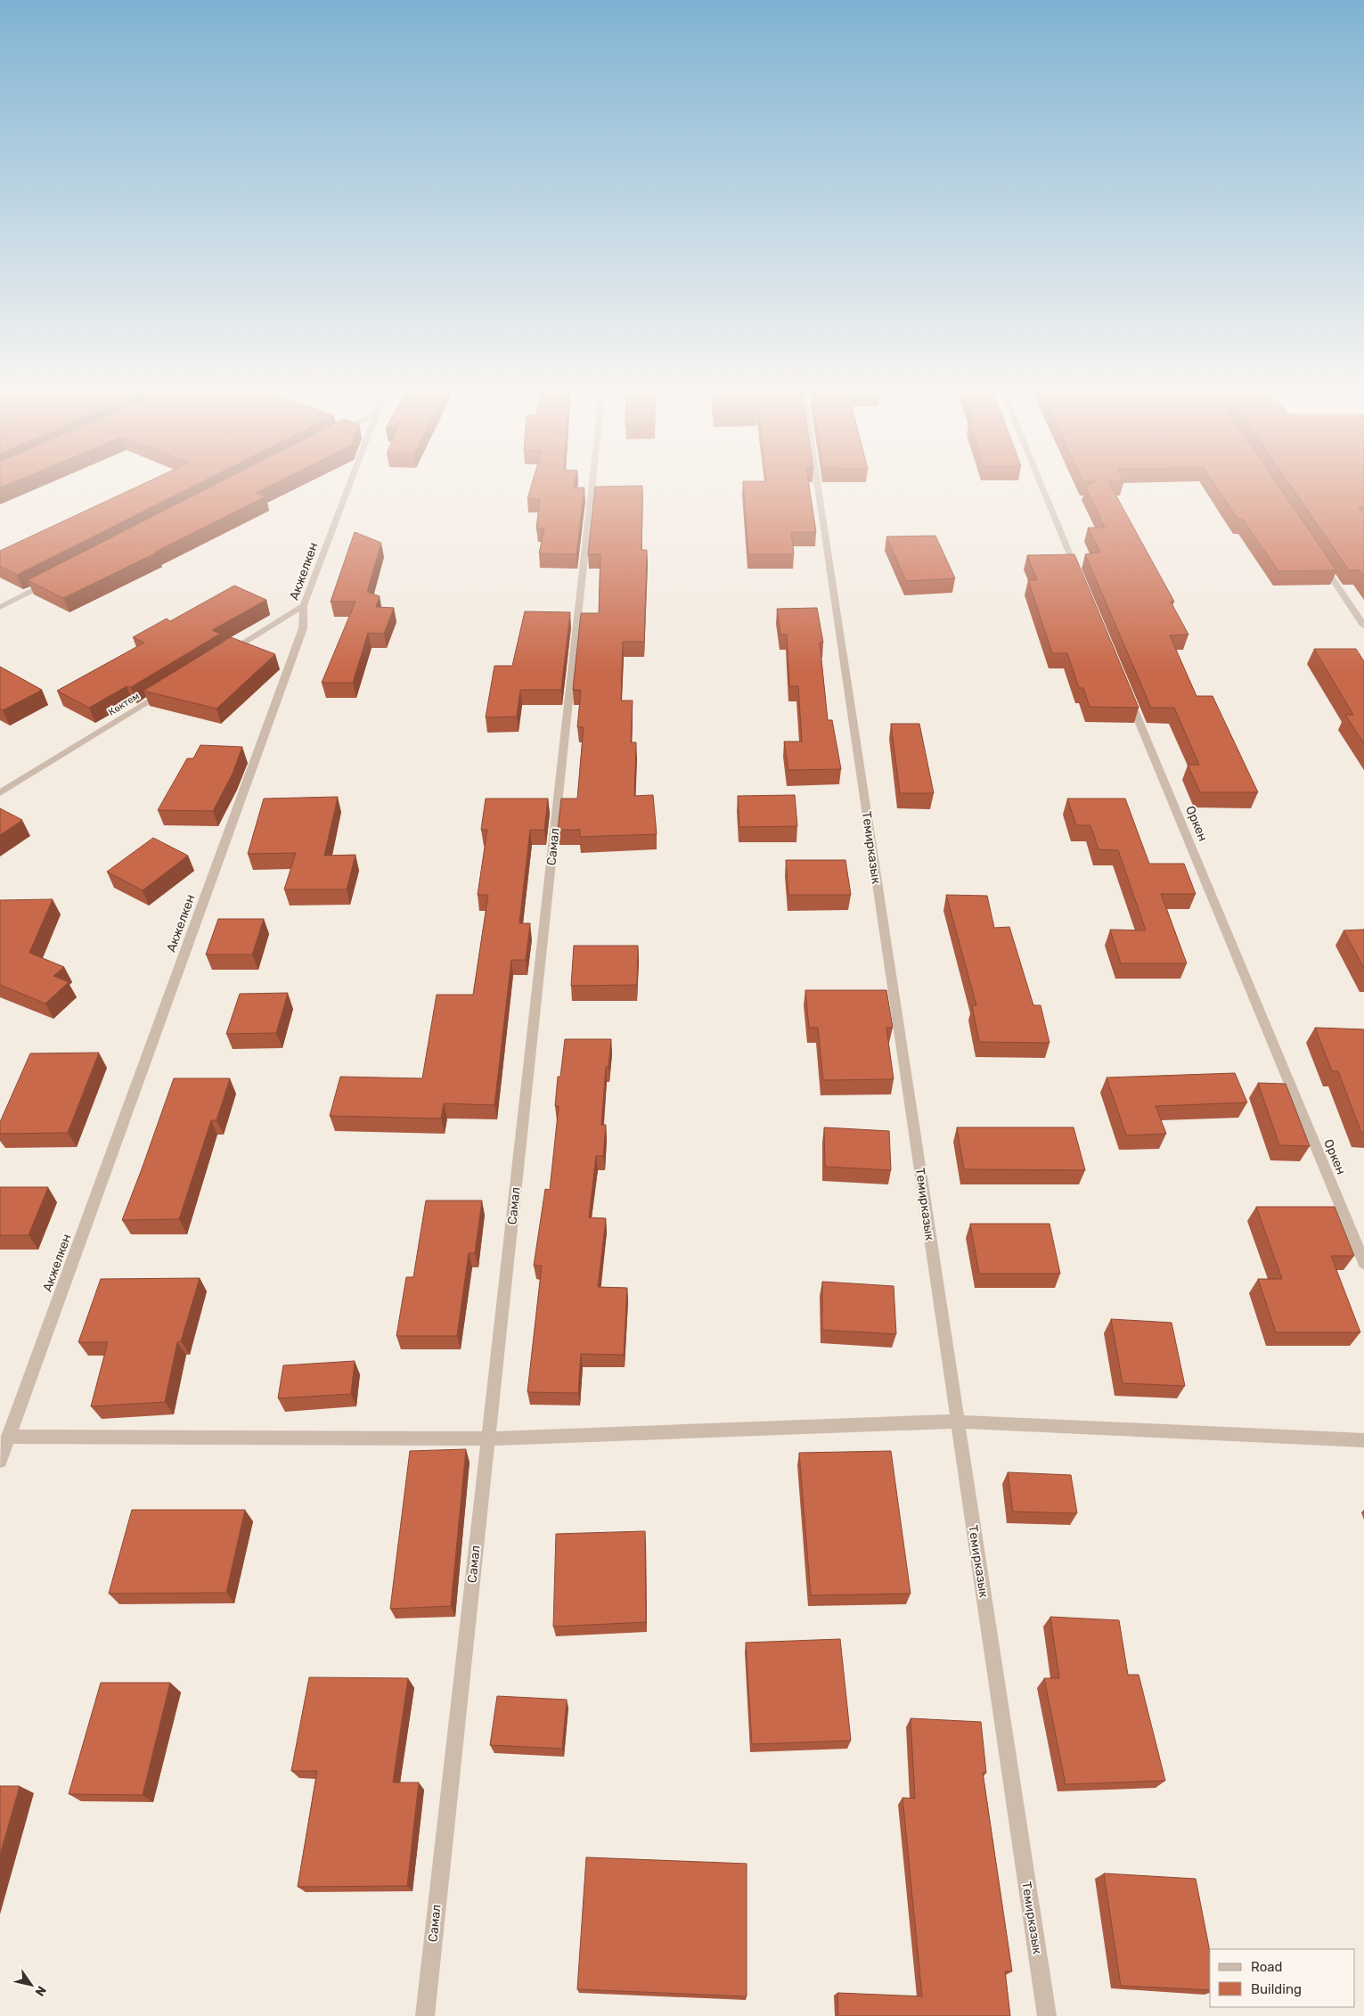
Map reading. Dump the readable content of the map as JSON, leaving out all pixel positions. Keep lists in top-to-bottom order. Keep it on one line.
{"streets":{"street":["Акжелкен","Көктем","Оркен","Самал","Темирказык"]},"legend":["Road","Building"],"north":"bottom right"}
